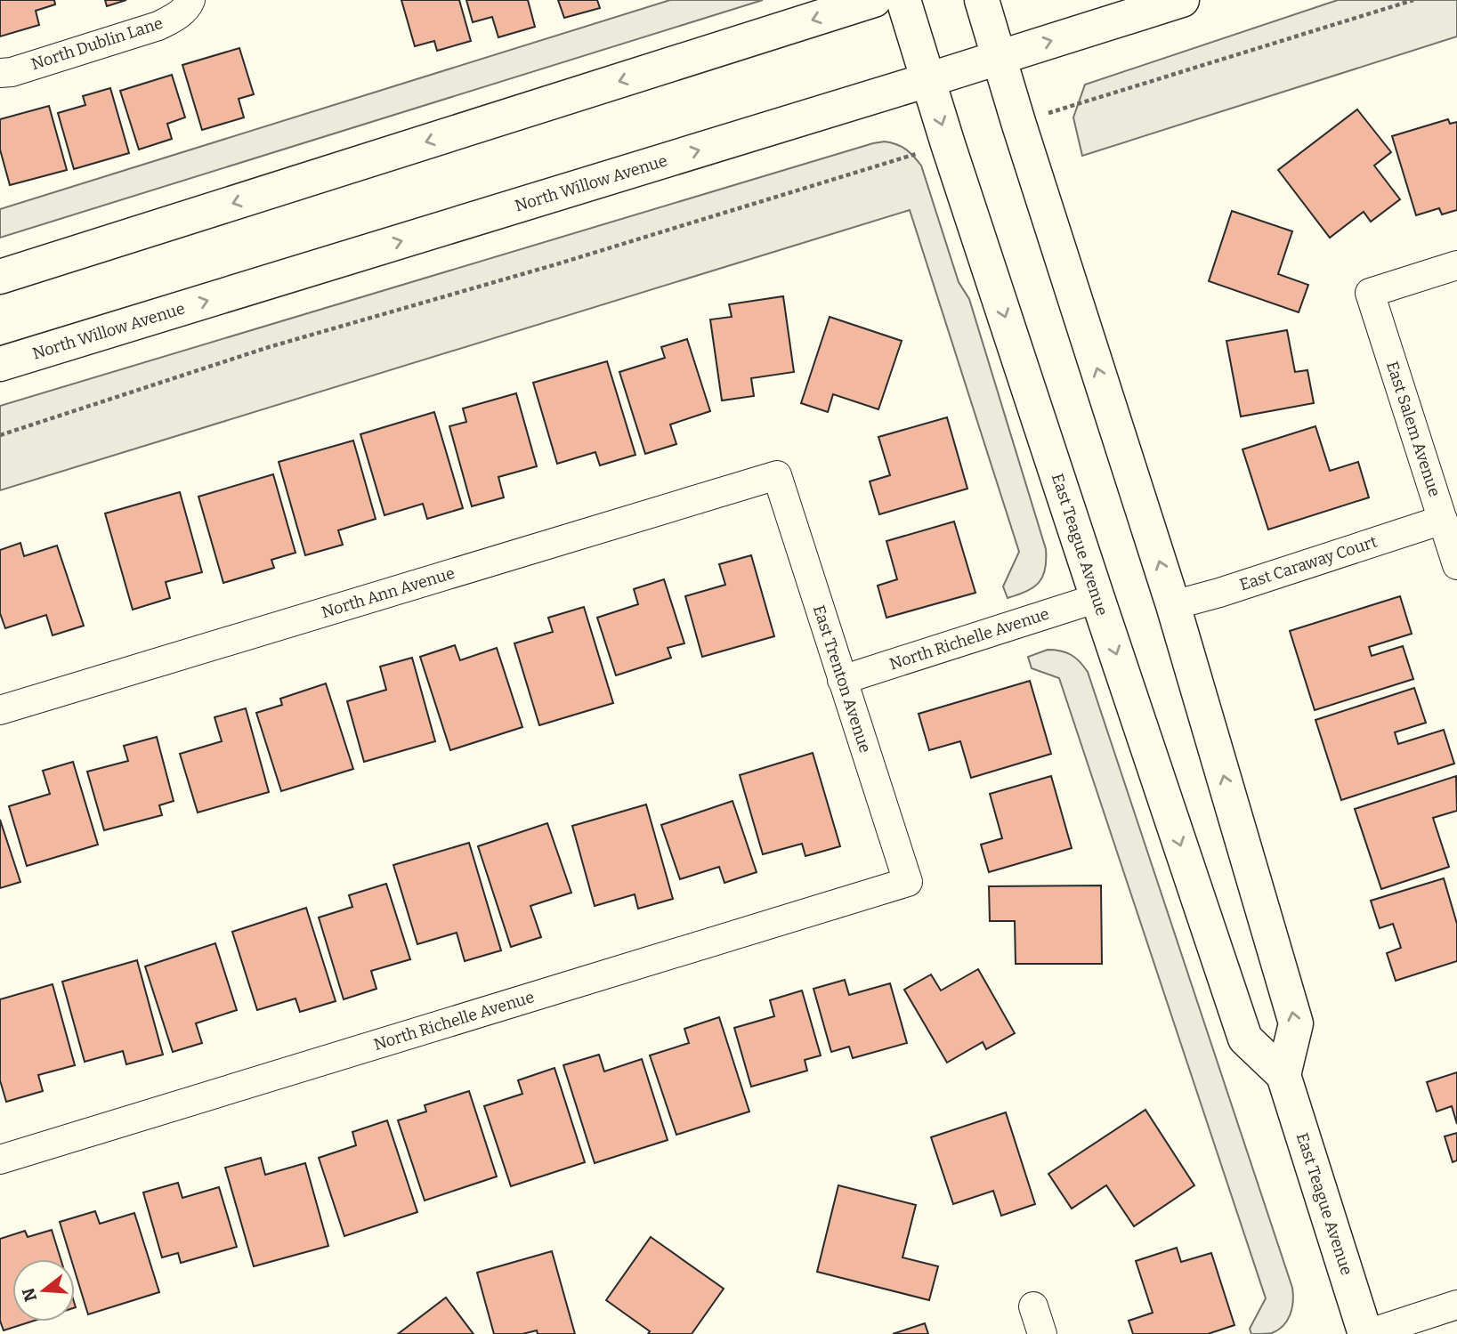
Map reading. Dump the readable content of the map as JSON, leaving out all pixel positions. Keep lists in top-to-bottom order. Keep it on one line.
{"streets":{"street":["North Dublin Lane","North Willow Avenue","East Salem Avenue","East Teague Avenue","East Caraway Court","North Ann Avenue","North Richelle Avenue","East Trenton Avenue"]},"crossings":[["North Willow Avenue","East Teague Avenue"],["East Salem Avenue","East Caraway Court"],["East Teague Avenue","North Richelle Avenue"],["North Ann Avenue","East Trenton Avenue"],["North Richelle Avenue","East Trenton Avenue"]],"north":"left"}
